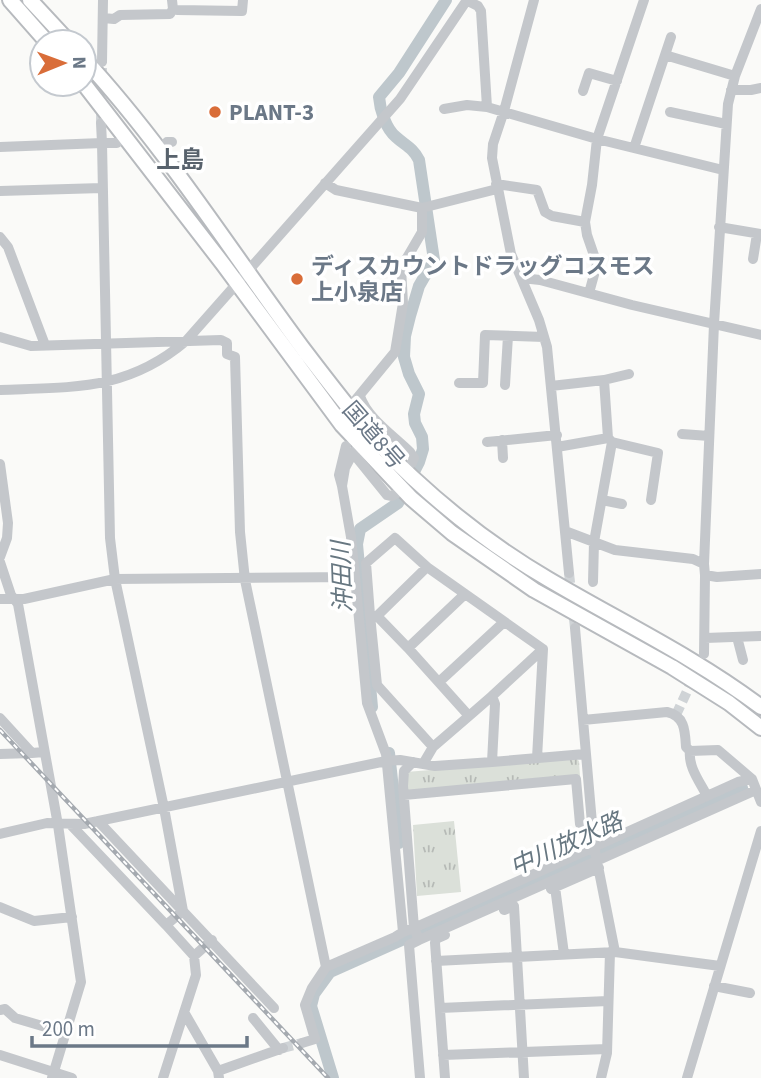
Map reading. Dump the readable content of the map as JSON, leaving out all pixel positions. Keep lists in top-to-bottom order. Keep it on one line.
{"streets":{"highway":["国道8号"]},"districts":["上島"],"water":["沖田川","中川放水路"],"places":["PLANT-3","ディスカウントドラッグコスモス 上小泉店"],"scale_bar":"200 m","north":"right"}
